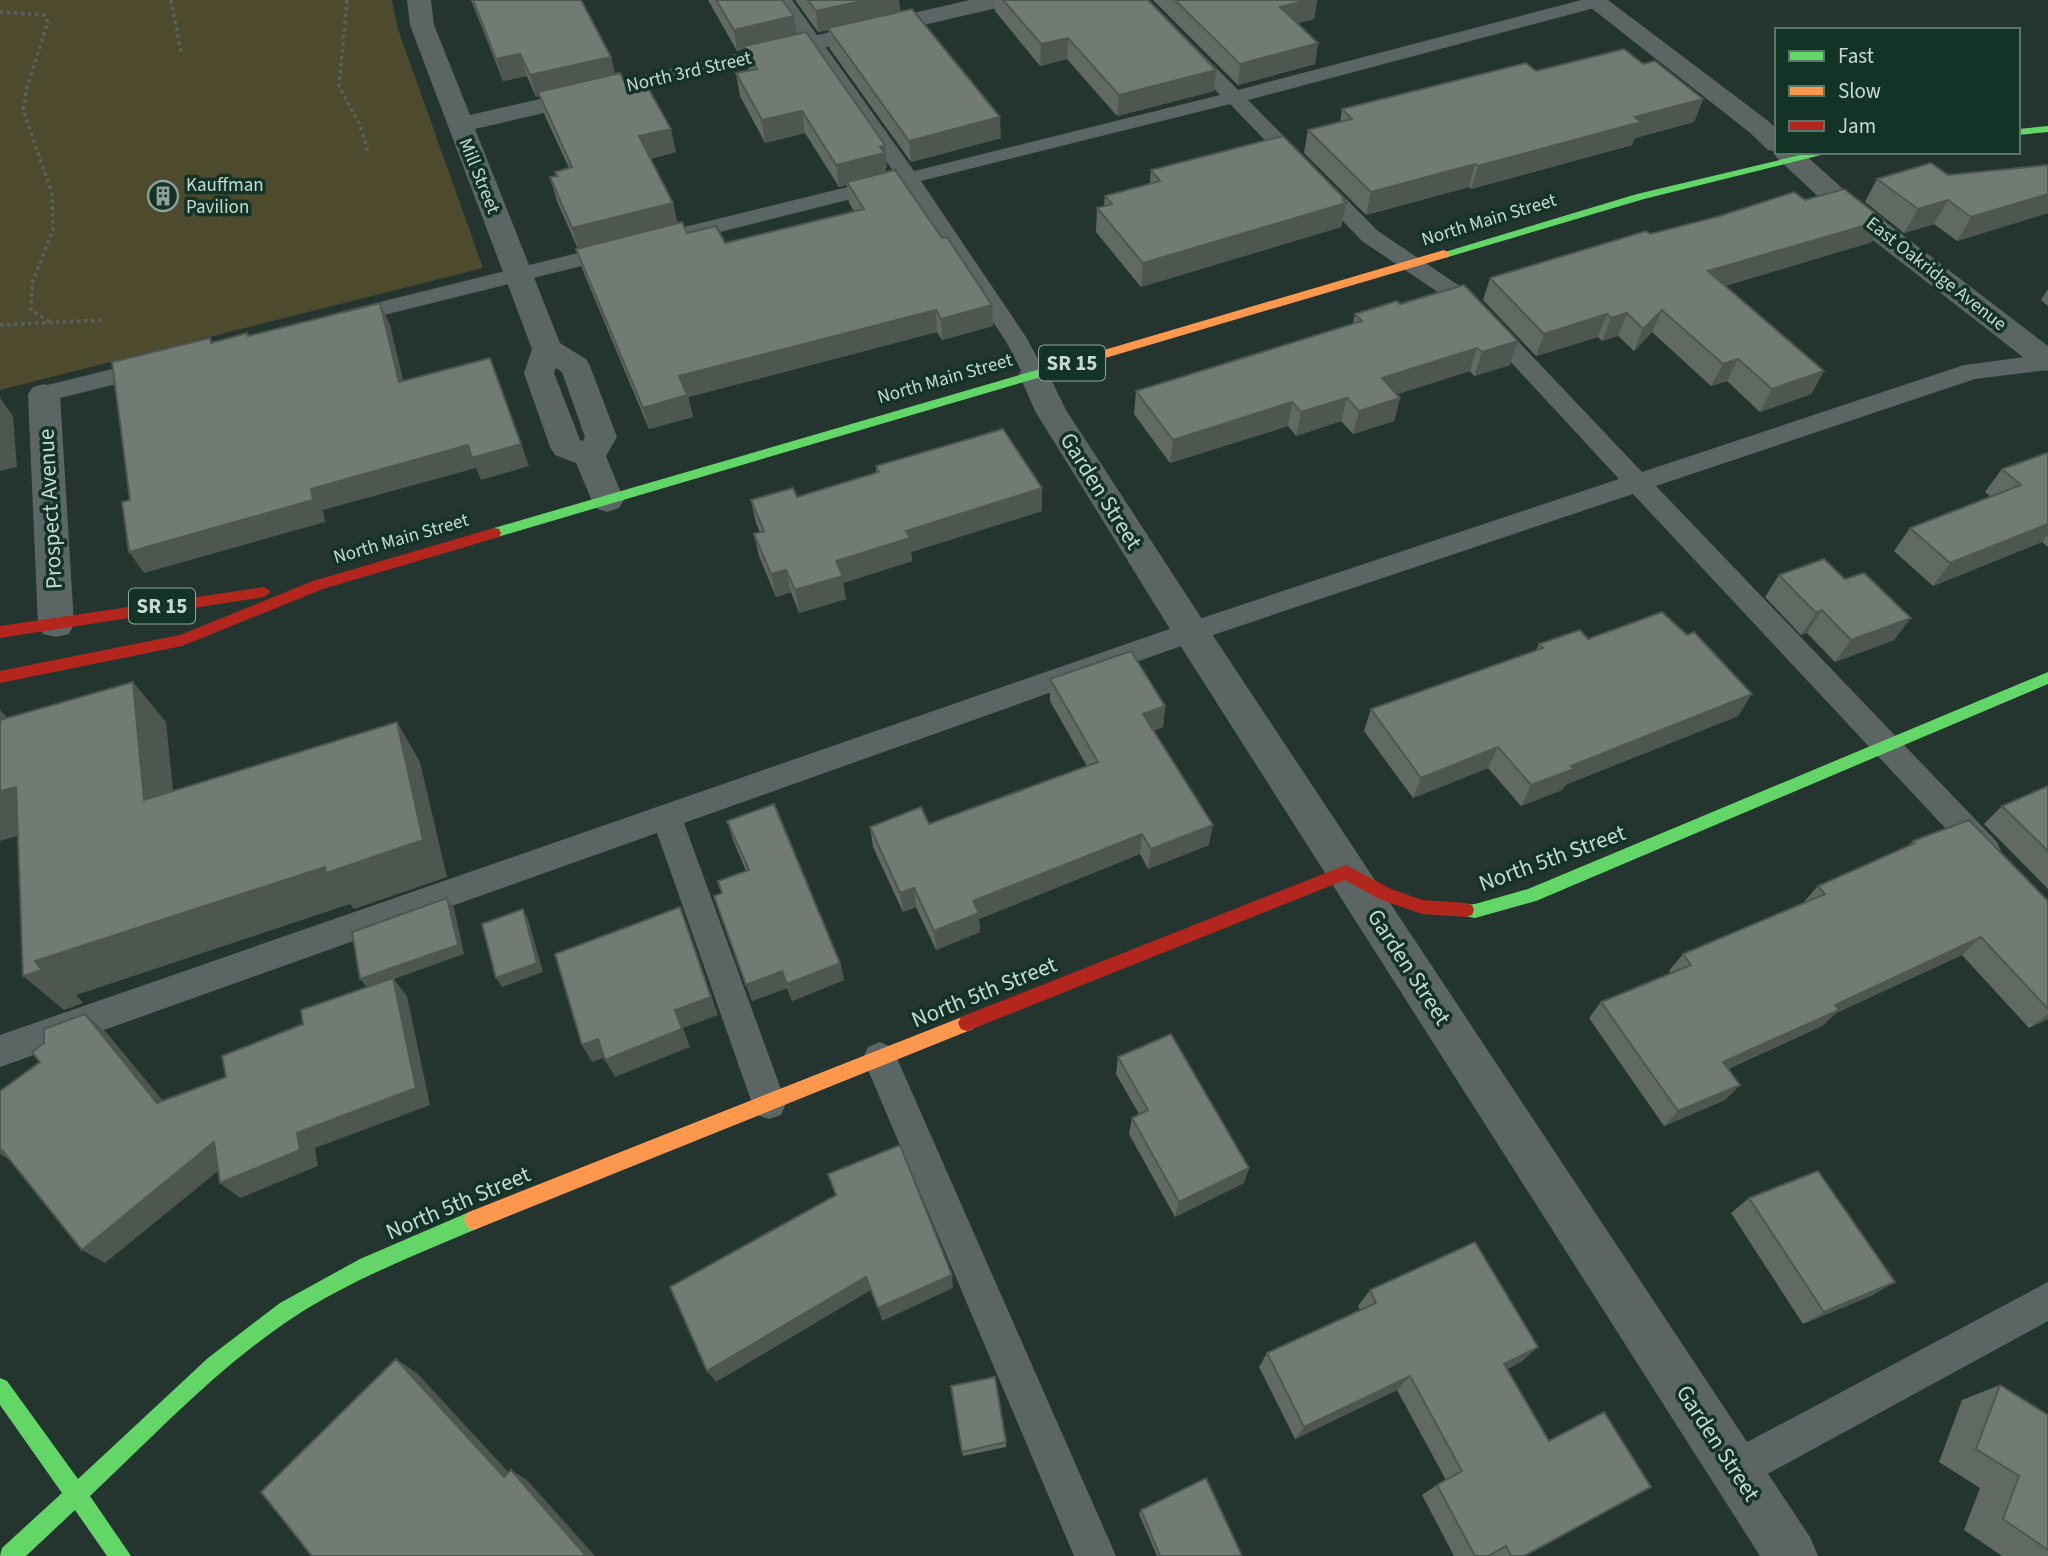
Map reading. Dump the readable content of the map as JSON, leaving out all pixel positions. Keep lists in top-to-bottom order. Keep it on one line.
{"streets":{"main road":["North Main Street","SR 15","North 5th Street"],"street":["North 3rd Street","Mill Street","East Oakridge Avenue","Garden Street","Prospect Avenue"]},"crossings":[["North 3rd Street","Mill Street"],["Mill Street","North Main Street"],["North Main Street","Garden Street"],["North Main Street","Prospect Avenue"],["Garden Street","North 5th Street"]],"places":{"building":["Kauffman Pavilion"]},"legend":["Fast","Slow","Jam"]}
